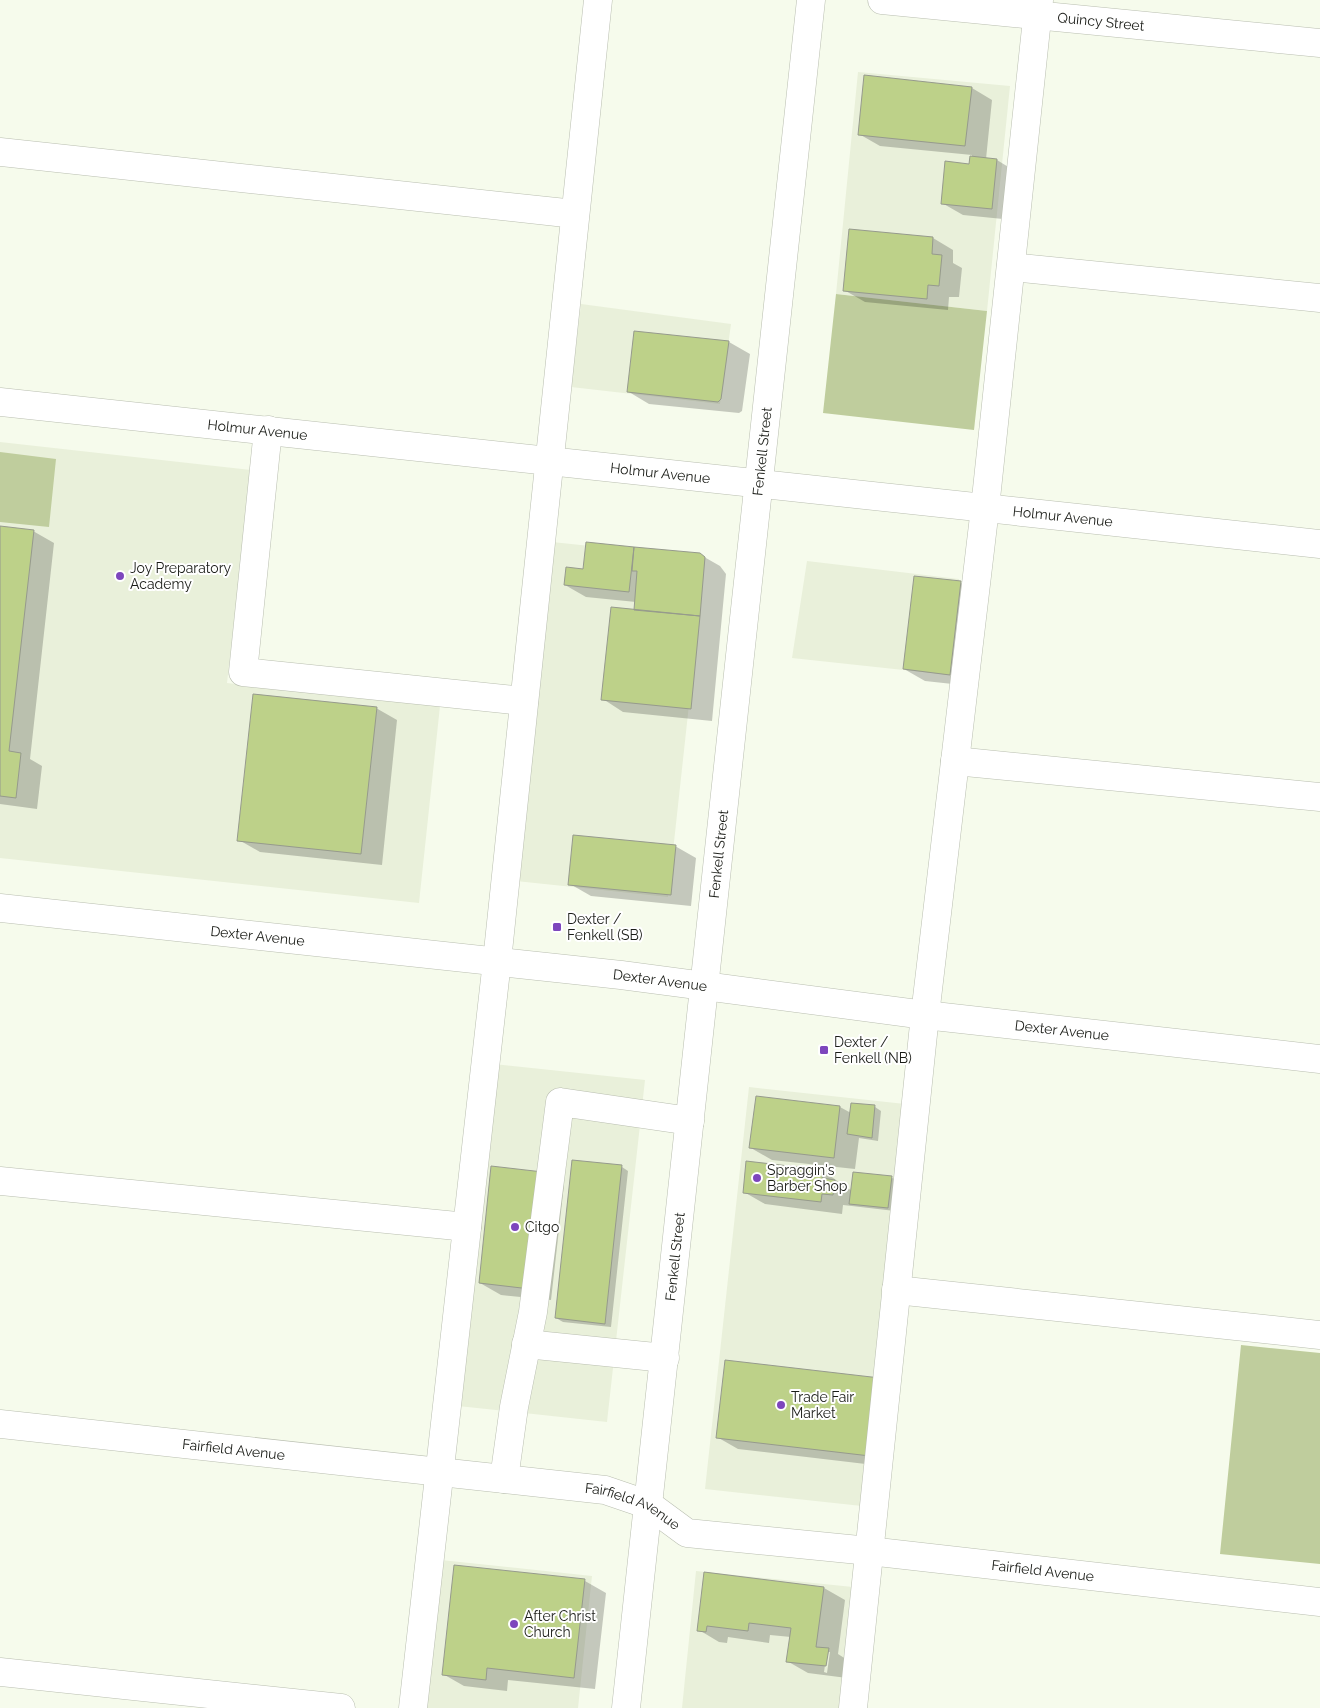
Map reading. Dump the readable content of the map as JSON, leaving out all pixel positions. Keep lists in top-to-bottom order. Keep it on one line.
{"streets":{"street":["Quincy Street","Holmur Avenue","Fenkell Street","Dexter Avenue","Fairfield Avenue"]},"crossings":[["Holmur Avenue","Fenkell Street"],["Fenkell Street","Dexter Avenue"],["Fenkell Street","Fairfield Avenue"]],"places":{"other":["Joy Preparatory Academy","Spraggin's Barber Shop","Citgo","Trade Fair Market","After Christ Church"],"transit":["Dexter / Fenkell (SB)","Dexter / Fenkell (NB)"]}}
